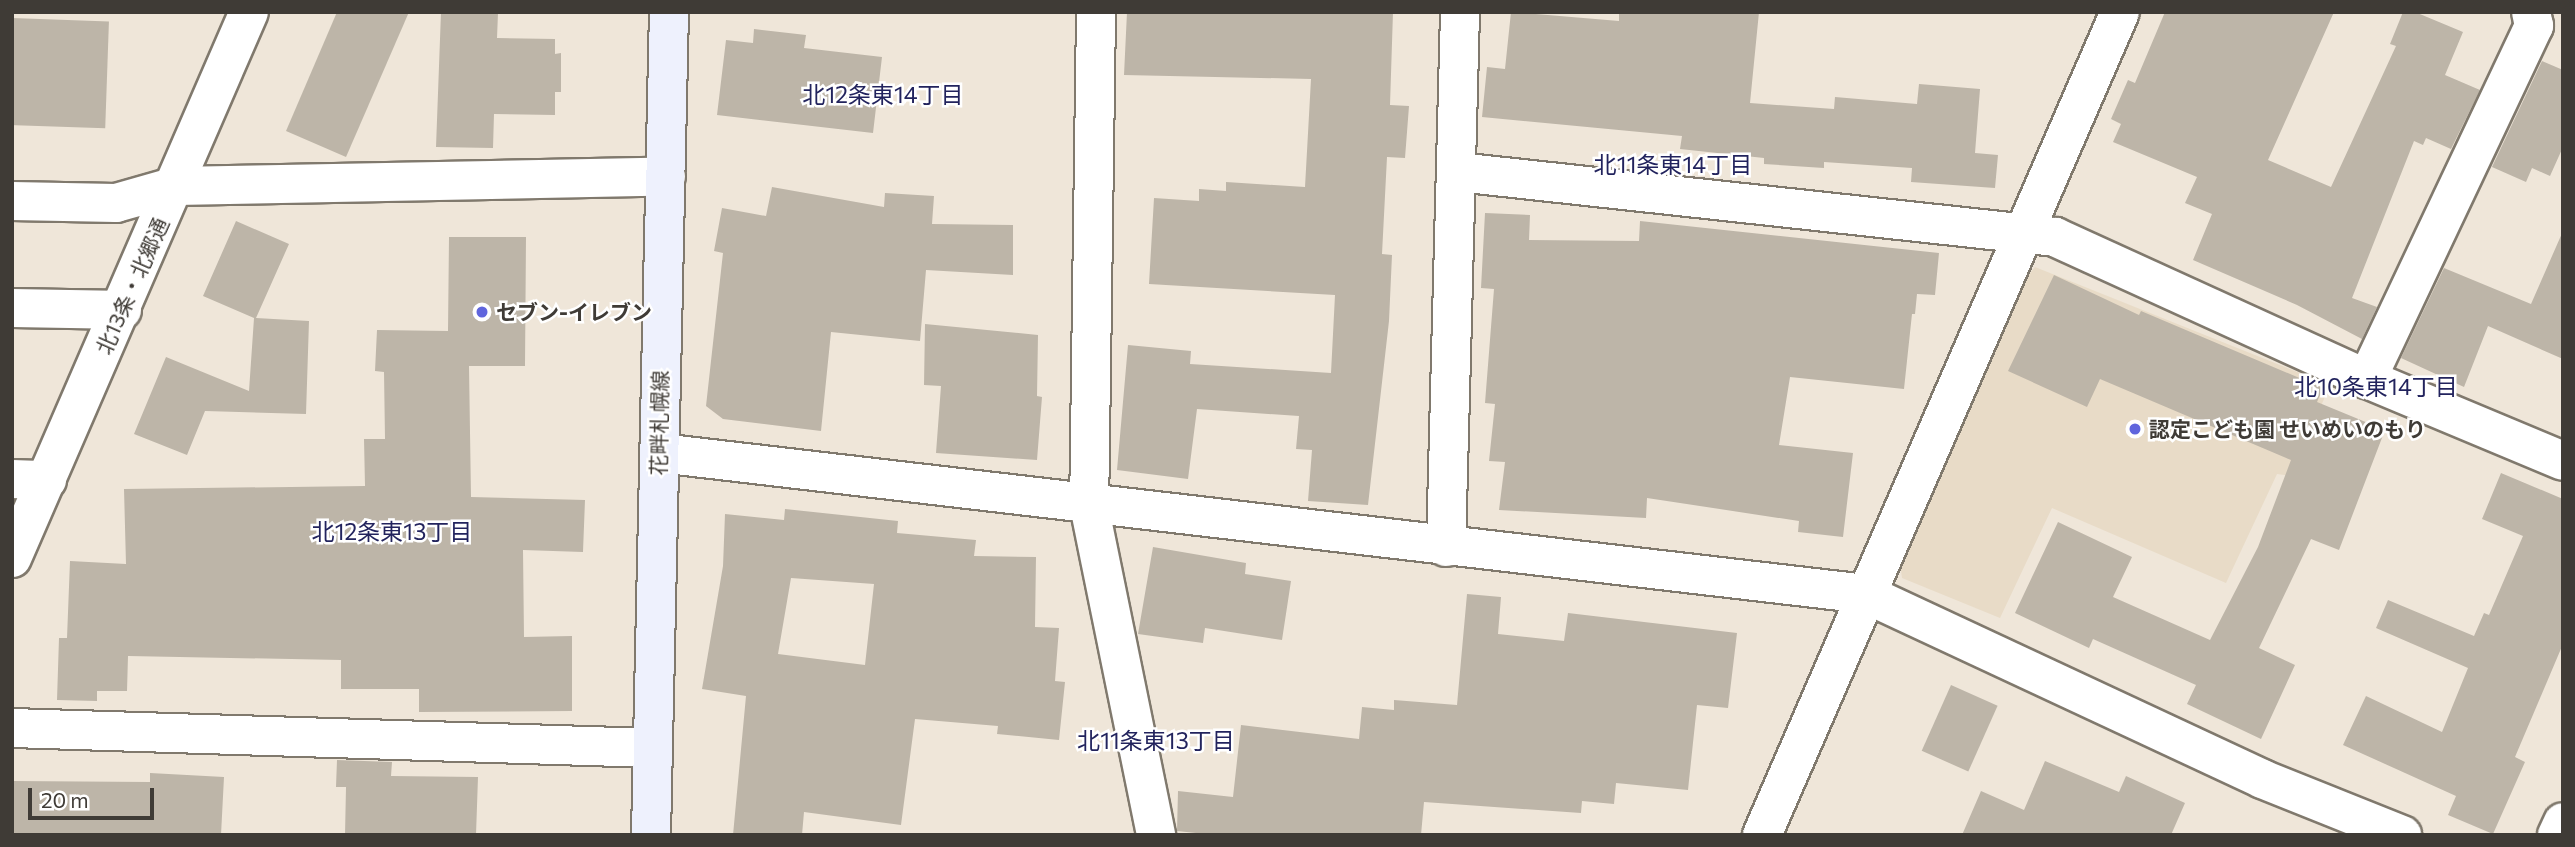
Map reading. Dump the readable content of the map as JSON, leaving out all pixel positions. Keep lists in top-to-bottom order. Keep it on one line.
{"streets":{"main road":["花畔札幌線"],"street":["北13条・北郷通"]},"districts":["北12条東14丁目","北11条東14丁目","北10条東14丁目","北12条東13丁目","北11条東13丁目"],"places":["セブン-イレブン","認定こども園 せいめいのもり"],"scale_bar":"20 m"}
